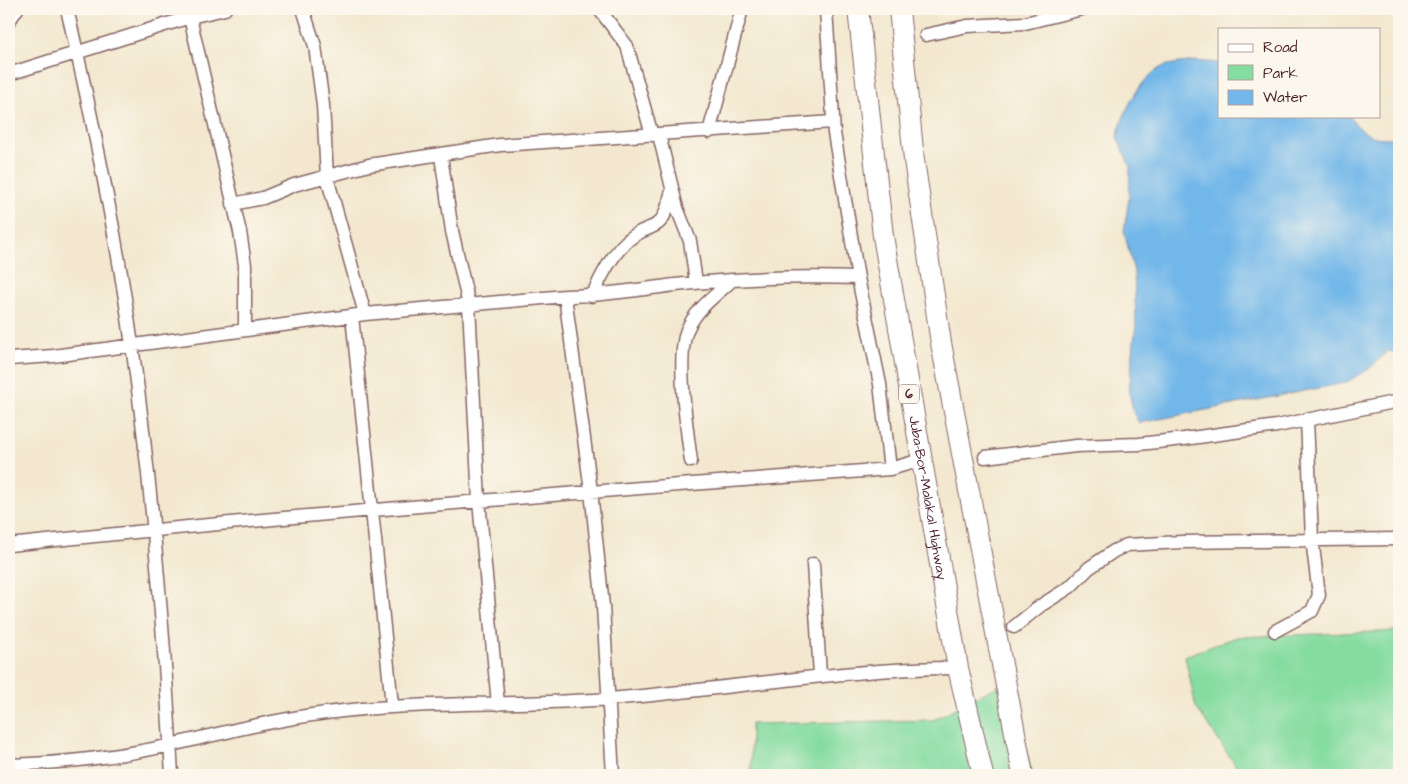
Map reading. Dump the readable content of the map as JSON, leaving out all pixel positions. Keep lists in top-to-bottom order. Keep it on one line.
{"streets":{"highway":["6","Juba-Bor-Malakal Highway"]},"legend":["Road","Park","Water"]}
